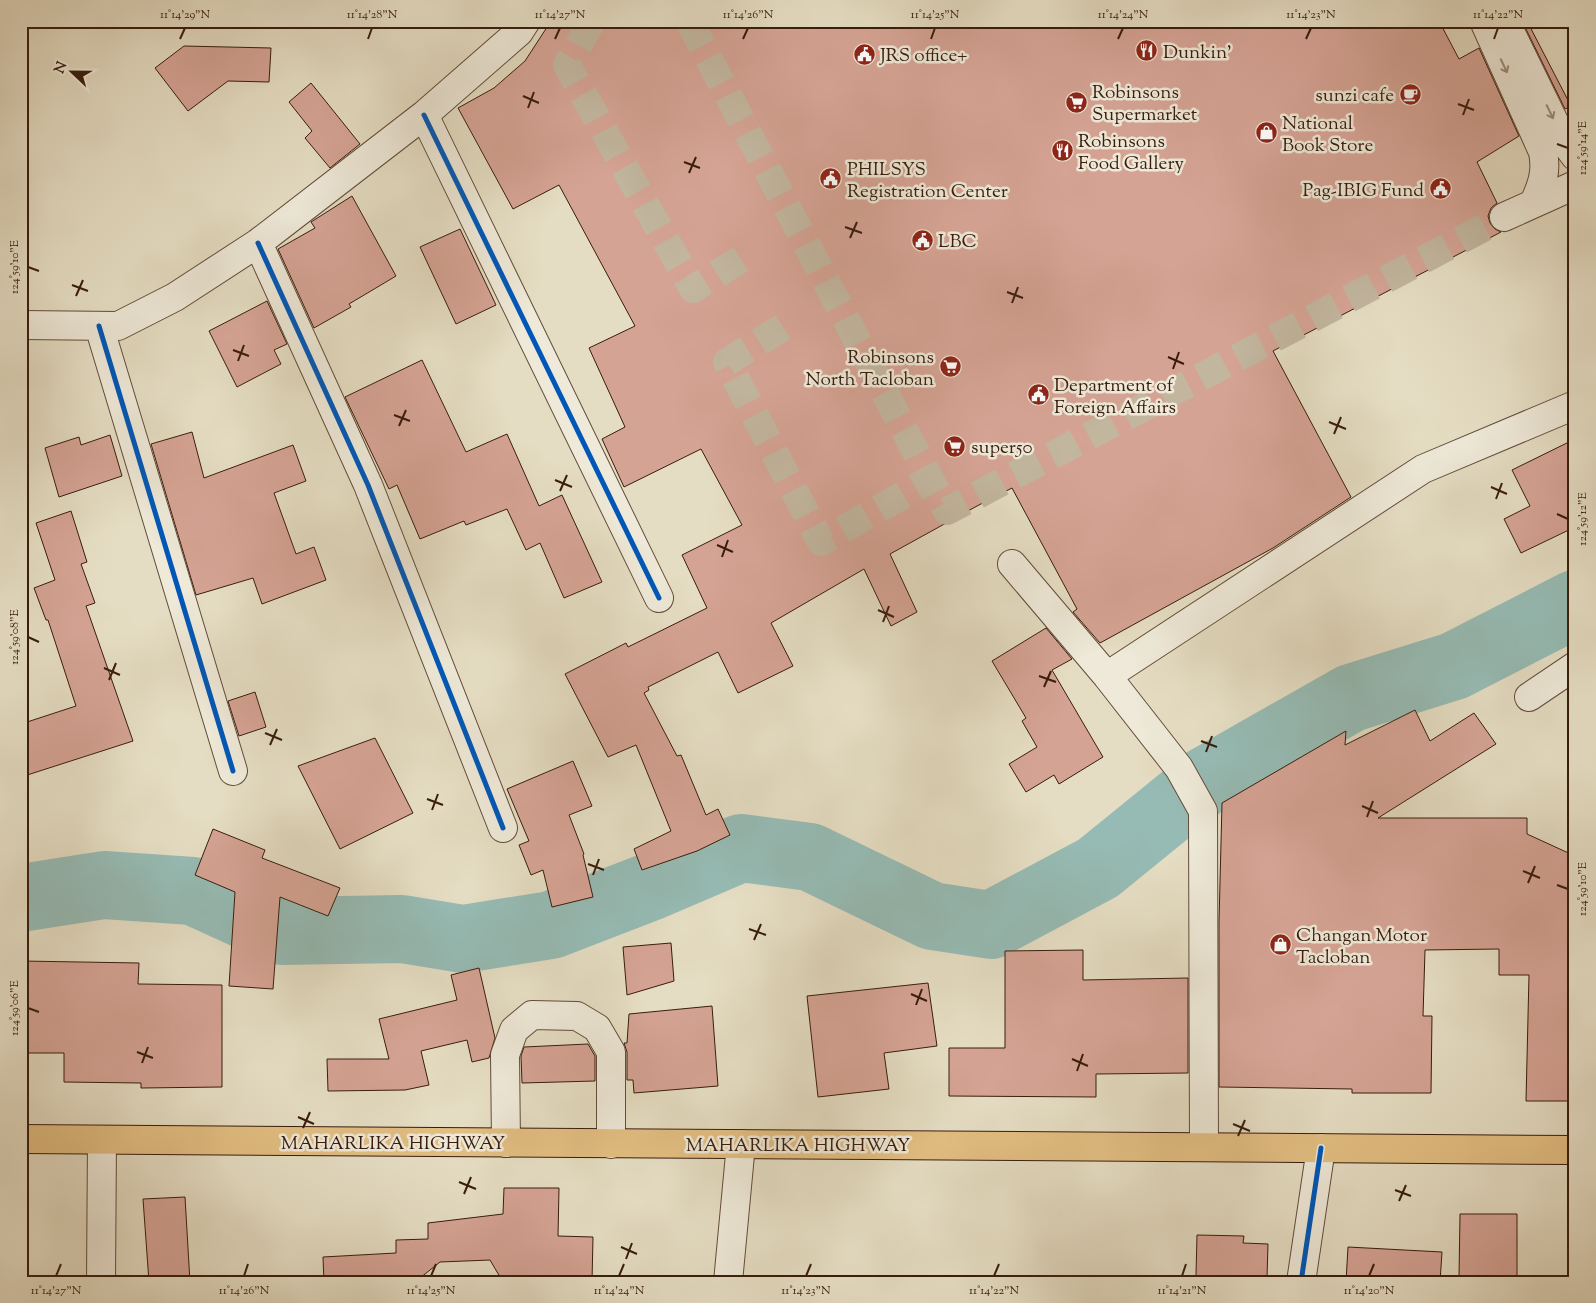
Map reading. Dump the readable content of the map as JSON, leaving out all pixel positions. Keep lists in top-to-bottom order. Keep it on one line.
{"streets":{"main road":["MAHARLIKA HIGHWAY"]},"places":{"restaurant":["Dunkin'","Robinsons Food Gallery"],"public building":["JRS office+","PHILSYS Registration Center","Pag-IBIG Fund","LBC","Department of Foreign Affairs"],"cafe":["sunzi cafe"],"supermarket":["Robinsons Supermarket","Robinsons North Tacloban","super50"],"shop":["National Book Store","Changan Motor Tacloban"]},"north":"left","coordinates":["11°14'29\"N","11°14'28\"N","11°14'27\"N","11°14'26\"N","11°14'25\"N","11°14'24\"N","11°14'23\"N","11°14'22\"N","124°59'14\"E","124°59'10\"E","124°59'12\"E","124°59'08\"E","124°59'06\"E","11°14'21\"N","11°14'20\"N"]}
